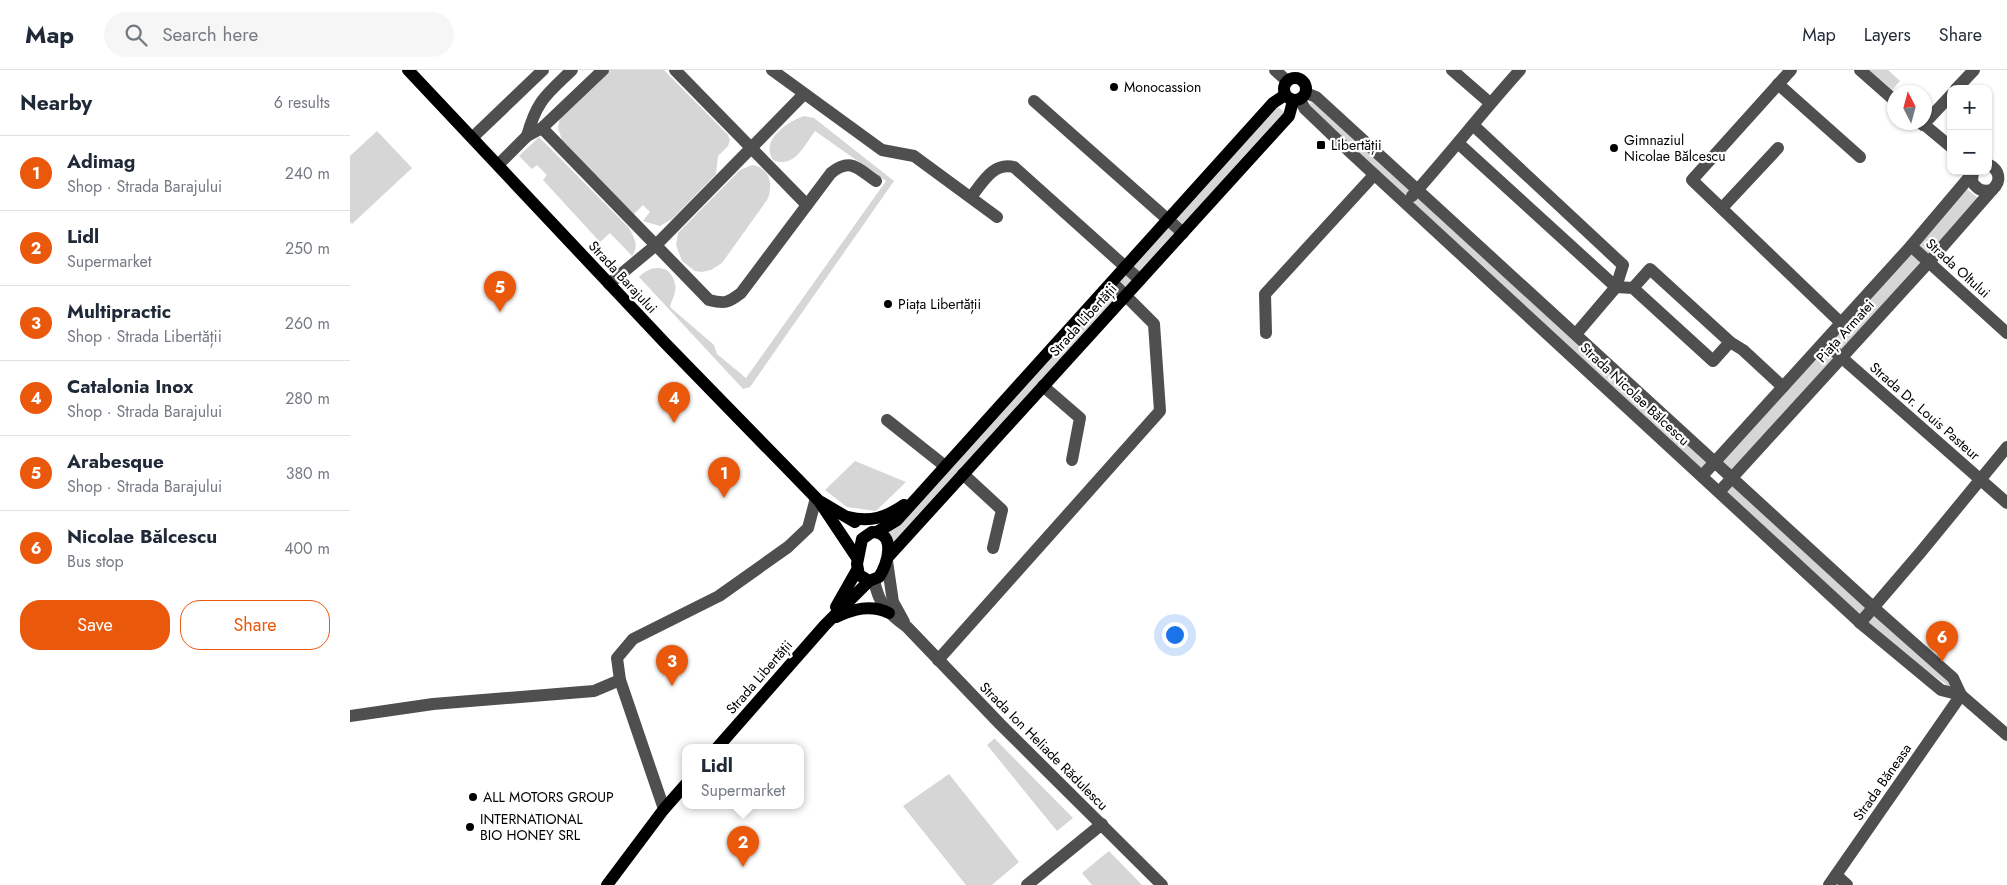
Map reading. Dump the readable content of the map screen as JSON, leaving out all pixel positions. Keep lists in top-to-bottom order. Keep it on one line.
{"streets":{"main road":["Strada Barajului","Strada Libertății"],"street":["Strada Oltului","Piața Armatei","Strada Nicolae Bălcescu","Strada Dr. Louis Pasteur","Strada Ion Heliade Rădulescu","Strada Băneasa"]},"crossings":[["Strada Oltului","Piața Armatei"],["Strada Barajului","Strada Libertății"],["Strada Barajului","Strada Ion Heliade Rădulescu"],["Strada Libertății","Strada Nicolae Bălcescu"],["Strada Libertății","Strada Ion Heliade Rădulescu"],["Piața Armatei","Strada Nicolae Bălcescu"],["Piața Armatei","Strada Dr. Louis Pasteur"],["Strada Nicolae Bălcescu","Strada Băneasa"]],"places":{"other":["Monocassion","Gimnaziul Nicolae Bălcescu","Piața Libertății","ALL MOTORS GROUP","INTERNATIONAL BIO HONEY SRL"],"transit":["Libertății"]},"north":"top","page":{"header":"Map","search":"Search here","nav":["Map","Layers","Share"],"heading":["Nearby","6 results"],"map_buttons":["+","−"],"list":[{"mark":"1","name":"Adimag","note":"Shop · Strada Barajului","value":"240 m"},{"mark":"2","name":"Lidl","note":"Supermarket","value":"250 m"},{"mark":"3","name":"Multipractic","note":"Shop · Strada Libertății","value":"260 m"},{"mark":"4","name":"Catalonia Inox","note":"Shop · Strada Barajului","value":"280 m"},{"mark":"5","name":"Arabesque","note":"Shop · Strada Barajului","value":"380 m"},{"mark":"6","name":"Nicolae Bălcescu","note":"Bus stop","value":"400 m"}],"pins":["5","4","1","6","3","2"],"buttons":["Save","Share"],"popup":["Lidl","Supermarket"]}}
